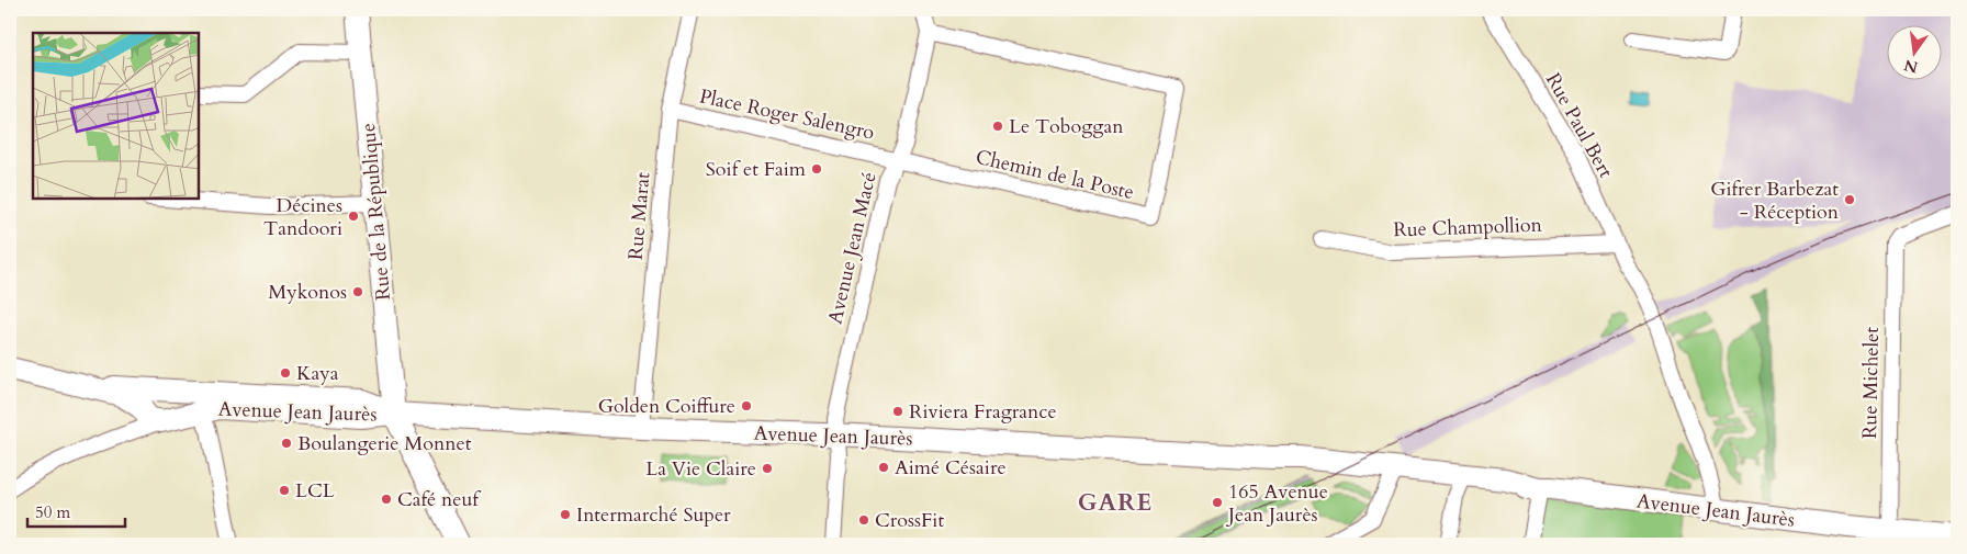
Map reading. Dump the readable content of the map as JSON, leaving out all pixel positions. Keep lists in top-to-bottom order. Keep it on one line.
{"streets":{"main road":["Rue de la République","Avenue Jean Jaurès"],"street":["Place Roger Salengro","Rue Paul Bert","Chemin de la Poste","Rue Marat","Rue Champollion","Avenue Jean Macé","Rue Michelet"]},"crossings":[["Place Roger Salengro","Chemin de la Poste"],["Place Roger Salengro","Rue Marat"],["Place Roger Salengro","Avenue Jean Macé"],["Rue Paul Bert","Rue Champollion"],["Rue Paul Bert","Avenue Jean Jaurès"],["Chemin de la Poste","Avenue Jean Macé"],["Rue de la République","Avenue Jean Jaurès"],["Rue Marat","Avenue Jean Jaurès"],["Avenue Jean Macé","Avenue Jean Jaurès"],["Rue Michelet","Avenue Jean Jaurès"]],"districts":["GARE"],"places":["Le Toboggan","Soif et Faim","Gifrer Barbezat - Réception","Décines Tandoori","Mykonos","Kaya","Golden Coiffure","Riviera Fragrance","Boulangerie Monnet","Aimé Césaire","La Vie Claire","LCL","Café neuf","165 Avenue Jean Jaurès","Intermarché Super","CrossFit"],"scale_bar":"50 m","north":"bottom"}
